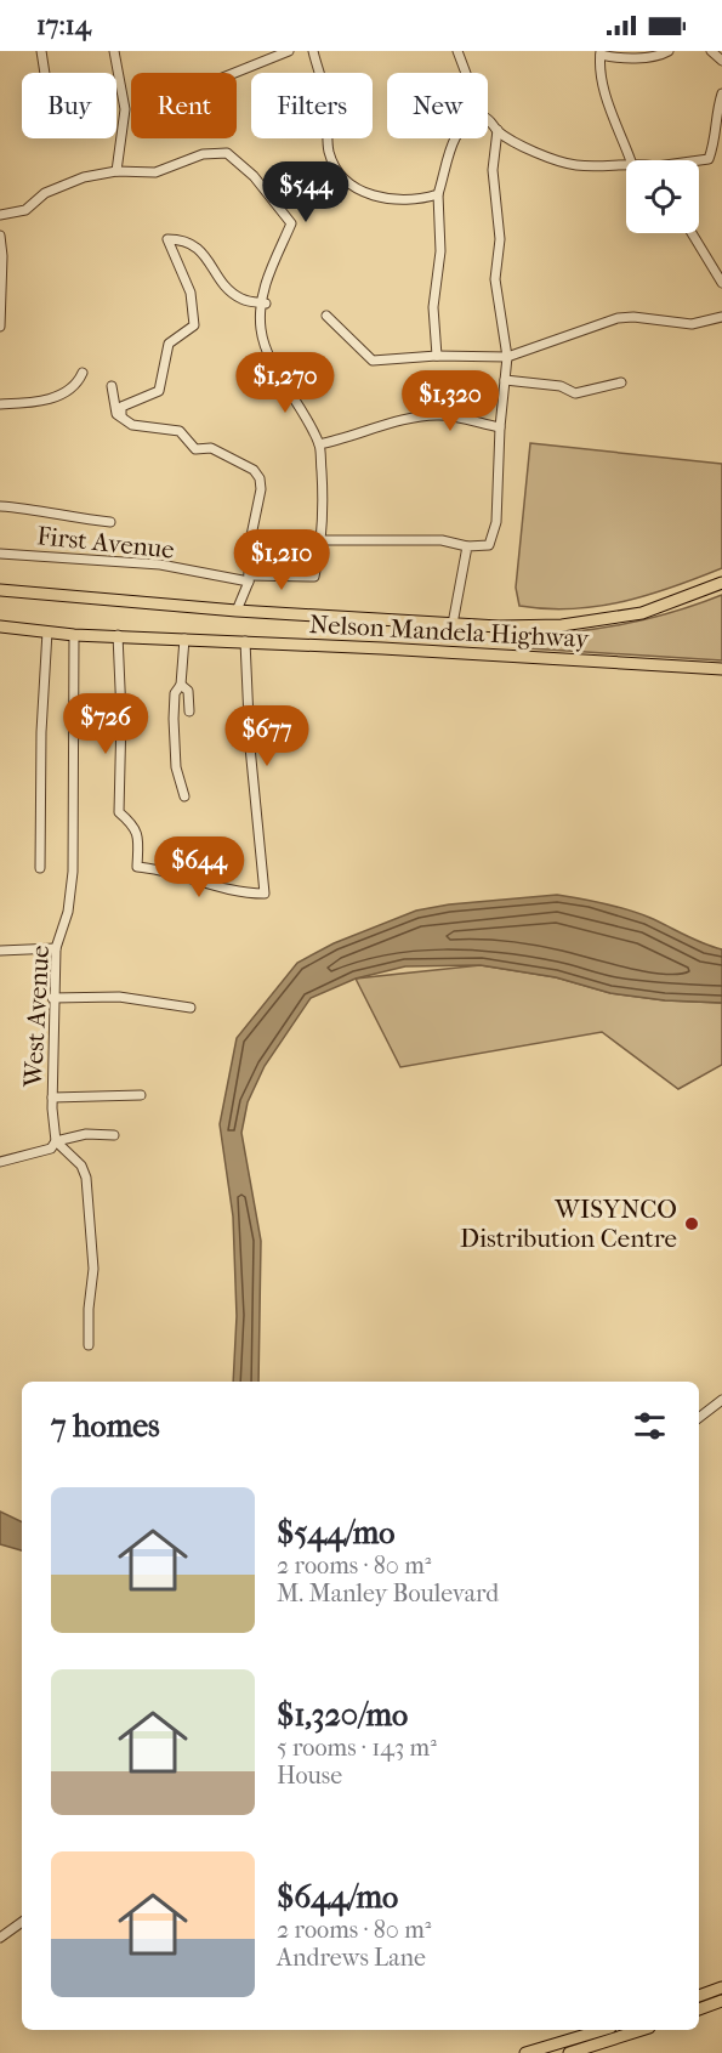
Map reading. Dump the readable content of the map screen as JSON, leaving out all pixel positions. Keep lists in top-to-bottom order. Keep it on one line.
{"streets":{"highway":["Nelson Mandela Highway"],"street":["First Avenue","West Avenue"]},"crossings":[["Nelson Mandela Highway","West Avenue"]],"places":["WISYNCO Distribution Centre"],"page":{"status":"17:14","chip":["Buy","Rent","Filters","New"],"price":["$544","$1,270","$1,320","$1,210","$726","$677","$644"],"heading":"7 homes","list":[{"name":"$544/mo","note":"2 rooms · 80 m² · M. Manley Boulevard"},{"name":"$1,320/mo","note":"5 rooms · 143 m² · House"},{"name":"$644/mo","note":"2 rooms · 80 m² · Andrews Lane"}]}}
